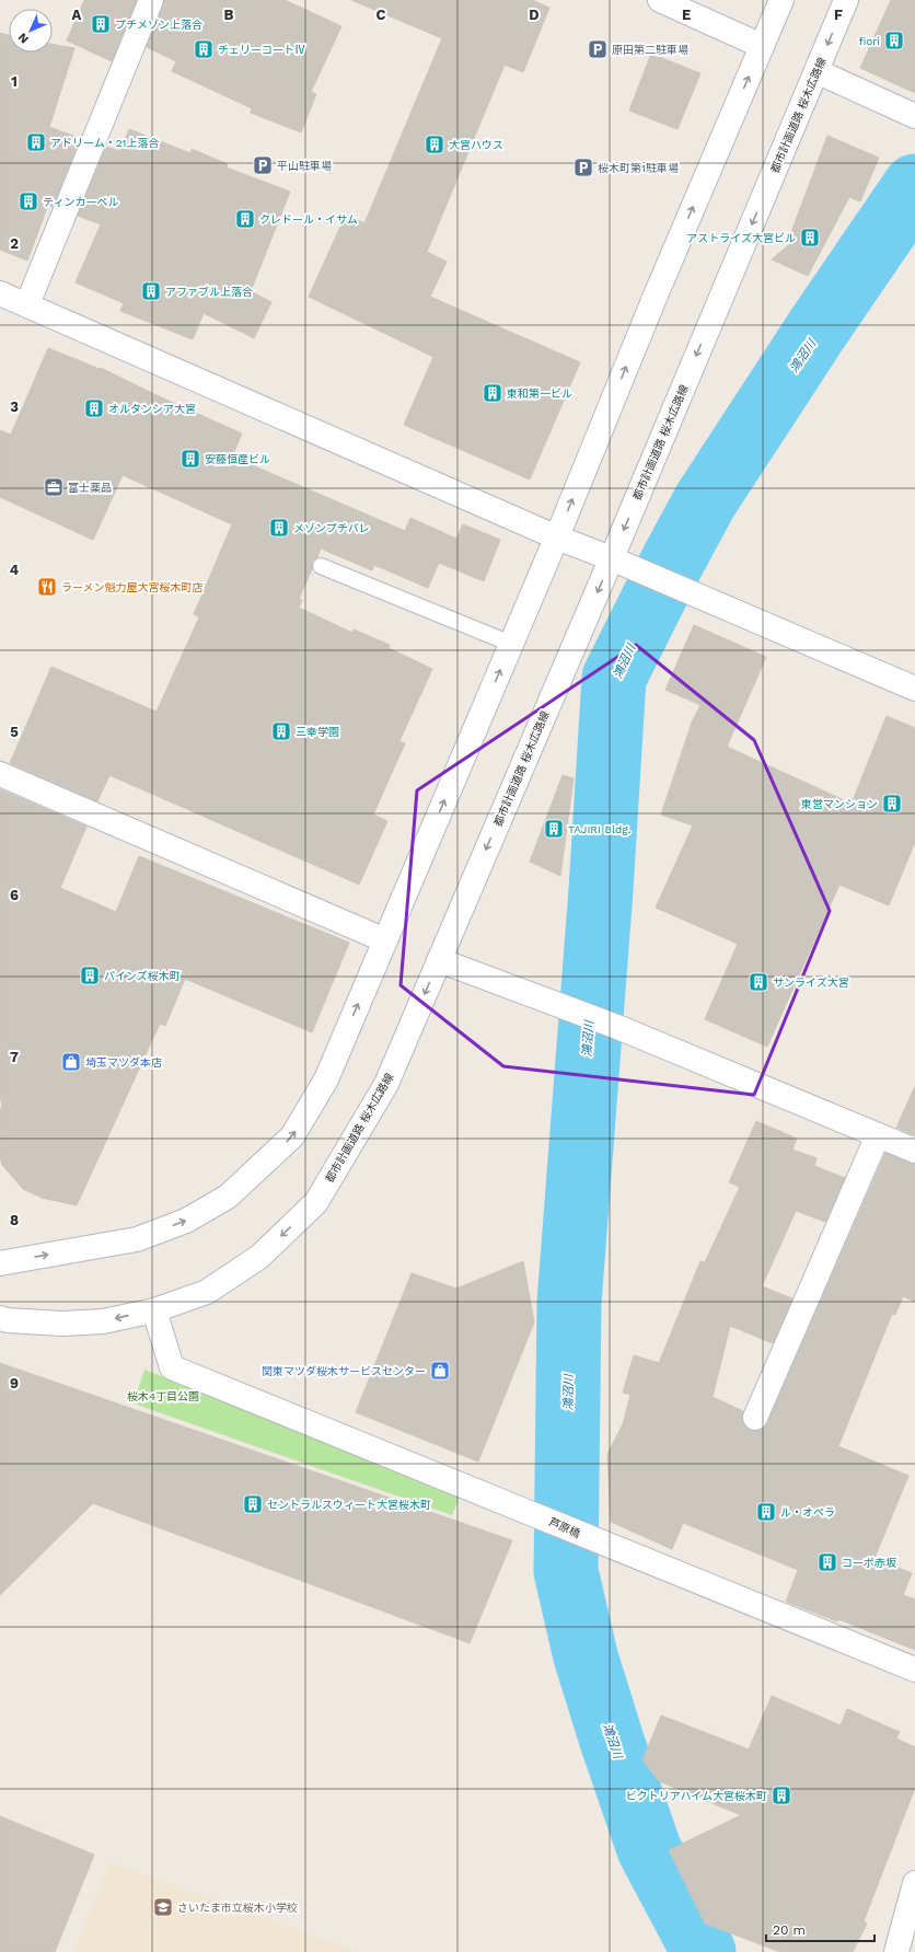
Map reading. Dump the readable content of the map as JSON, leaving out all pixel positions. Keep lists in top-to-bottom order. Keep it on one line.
{"streets":{"street":["都市計画道路 桜木広路線","芦原橋"]},"crossings":[["都市計画道路 桜木広路線","芦原橋"]],"water":["鴻沼川"],"parks":["桜木4丁目公園"],"places":{"building":["プチメゾン上落合","fiori","チェリーコートⅣ","アドリーム・21上落合","大宮ハウス","ティンカーベル","クレドール・イサム","アストライズ大宮ビル","アファブル上落合","東和第一ビル","オルタンシア大宮","安藤恒産ビル","メゾンプチパレ","三幸学園","東営マンション","TAJIRI Bldg.","パインズ桜木町","サンライズ大宮","セントラルスウィート大宮桜木町","ル・オペラ","コーポ赤坂","ビクトリアハイム大宮桜木町"],"parking":["原田第二駐車場","平山駐車場","桜木町第1駐車場"],"office":["富士薬品"],"restaurant":["ラーメン魁力屋大宮桜木町店"],"shop":["埼玉マツダ本店","関東マツダ桜木サービスセンター"],"school or university":["さいたま市立桜木小学校"]},"scale_bar":"20 m","north":"bottom left","grid":{"columns":["A","B","C","D","E","F"],"rows":["1","2","3","4","5","6","7","8","9"]}}
